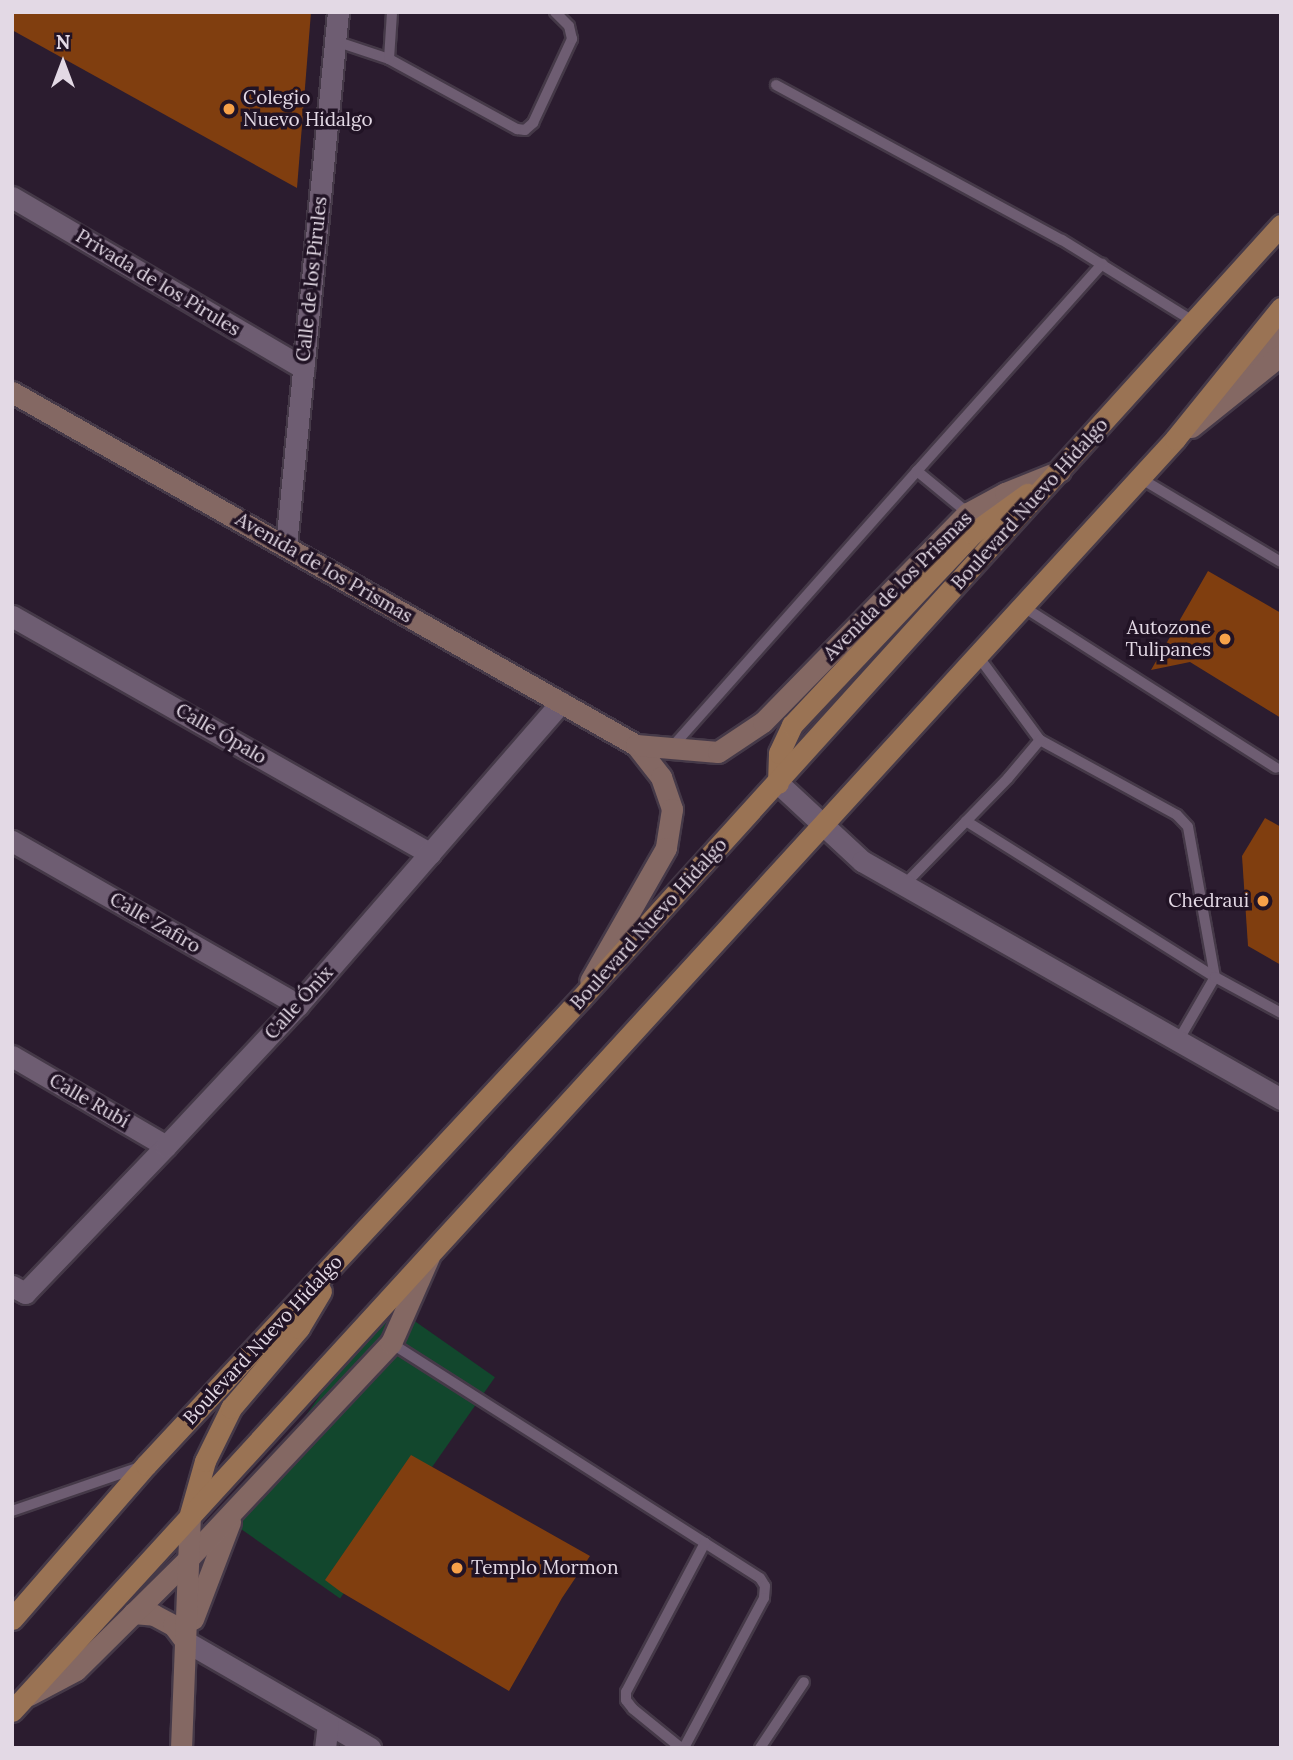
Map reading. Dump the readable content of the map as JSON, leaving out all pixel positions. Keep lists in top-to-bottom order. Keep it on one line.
{"streets":{"main road":["Boulevard Nuevo Hidalgo"],"street":["Calle de los Pirules","Privada de los Pirules","Avenida de los Prismas","Calle Ópalo","Calle Zafiro","Calle Ónix","Calle Rubí"]},"crossings":[["Calle de los Pirules","Privada de los Pirules"],["Calle de los Pirules","Avenida de los Prismas"],["Boulevard Nuevo Hidalgo","Avenida de los Prismas"],["Avenida de los Prismas","Calle Ónix"],["Calle Ópalo","Calle Ónix"],["Calle Zafiro","Calle Ónix"],["Calle Ónix","Calle Rubí"]],"places":["Colegio Nuevo Hidalgo","Autozone Tulipanes","Chedraui","Templo Mormon"],"north":"top"}
